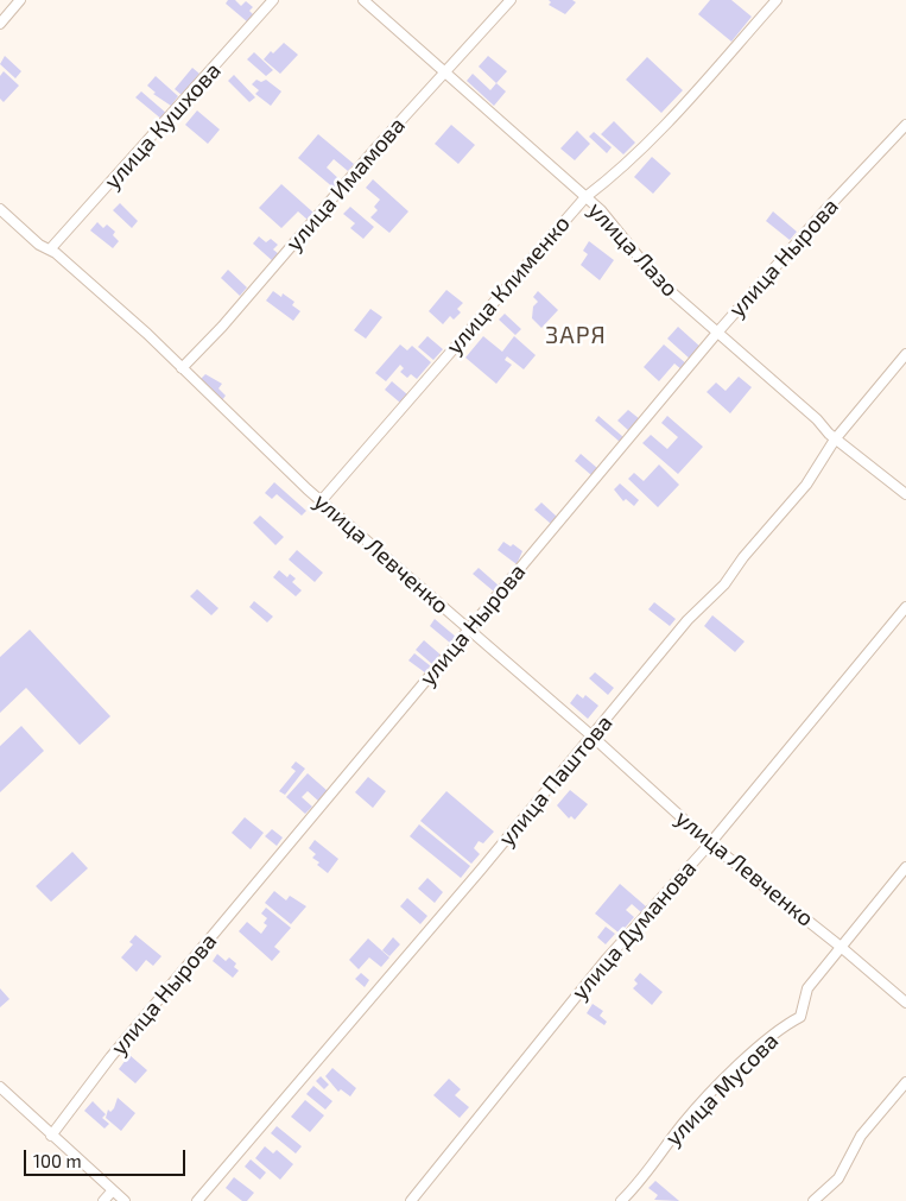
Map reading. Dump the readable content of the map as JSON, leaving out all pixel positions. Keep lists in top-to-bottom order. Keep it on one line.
{"streets":{"street":["улица Кушхова","улица Имамова","улица Лазо","улица Нырова","улица Клименко","улица Левченко","улица Паштова","улица Думанова","улица Мусова"]},"crossings":[["улица Кушхова","улица Левченко"],["улица Имамова","улица Лазо"],["улица Имамова","улица Левченко"],["улица Лазо","улица Нырова"],["улица Лазо","улица Клименко"],["улица Лазо","улица Паштова"],["улица Нырова","улица Левченко"],["улица Клименко","улица Левченко"],["улица Левченко","улица Паштова"],["улица Левченко","улица Думанова"],["улица Левченко","улица Мусова"]],"districts":["ЗАРЯ"],"scale_bar":"100 m"}
